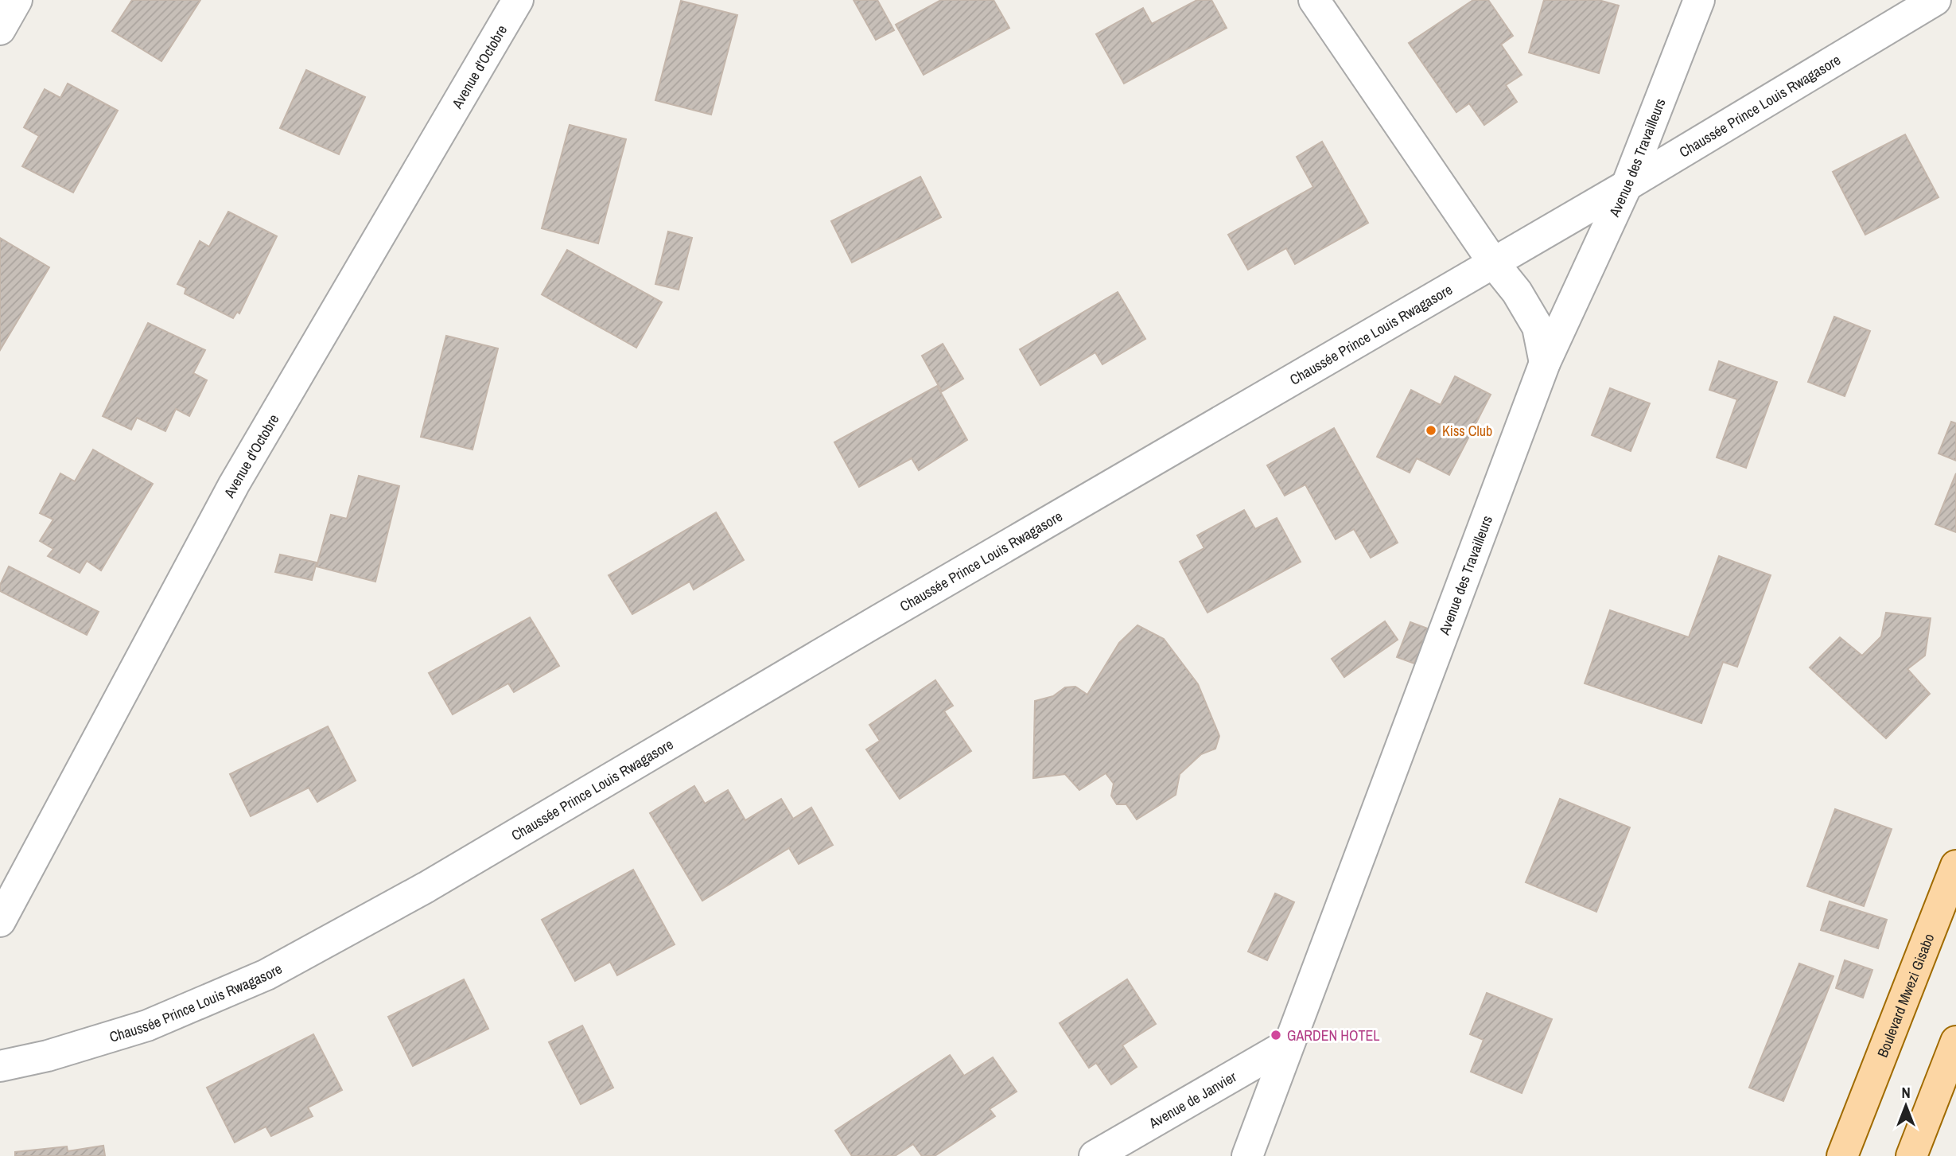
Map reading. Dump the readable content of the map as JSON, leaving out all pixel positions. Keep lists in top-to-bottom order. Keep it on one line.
{"streets":{"main road":["Boulevard Mwezi Gisabo"],"street":["Avenue d'Octobre","Chaussée Prince Louis Rwagasore","Avenue des Travailleurs","Avenue de Janvier"]},"crossings":[["Chaussée Prince Louis Rwagasore","Avenue des Travailleurs"],["Avenue des Travailleurs","Avenue de Janvier"]],"places":["Kiss Club","GARDEN HOTEL"],"north":"top"}
